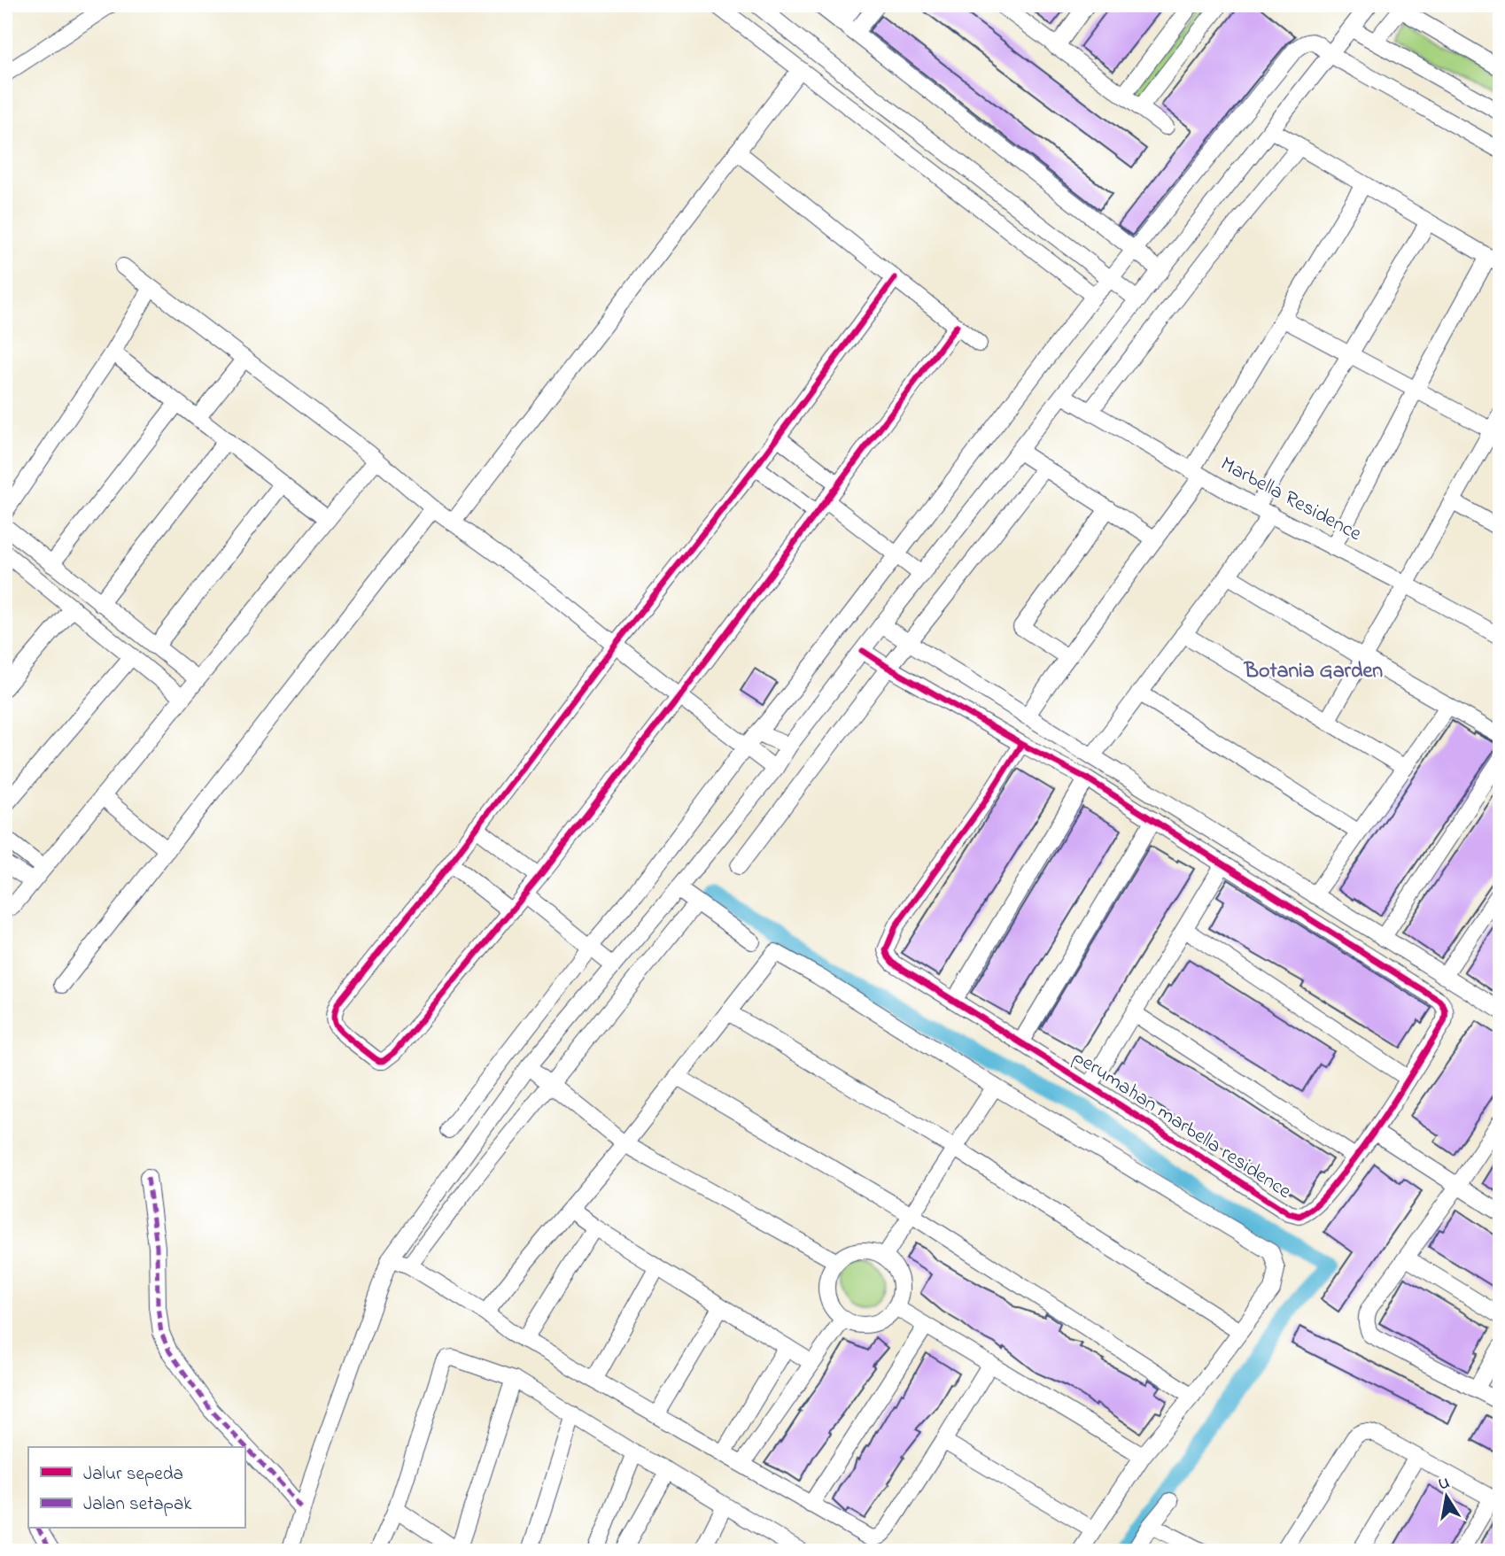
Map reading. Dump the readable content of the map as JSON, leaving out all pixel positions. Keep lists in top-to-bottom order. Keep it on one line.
{"streets":{"street":["Marbella Residence","perumahan marbella residence"]},"districts":["Botania Garden"],"legend":["Jalur sepeda","Jalan setapak"],"north":"top"}
